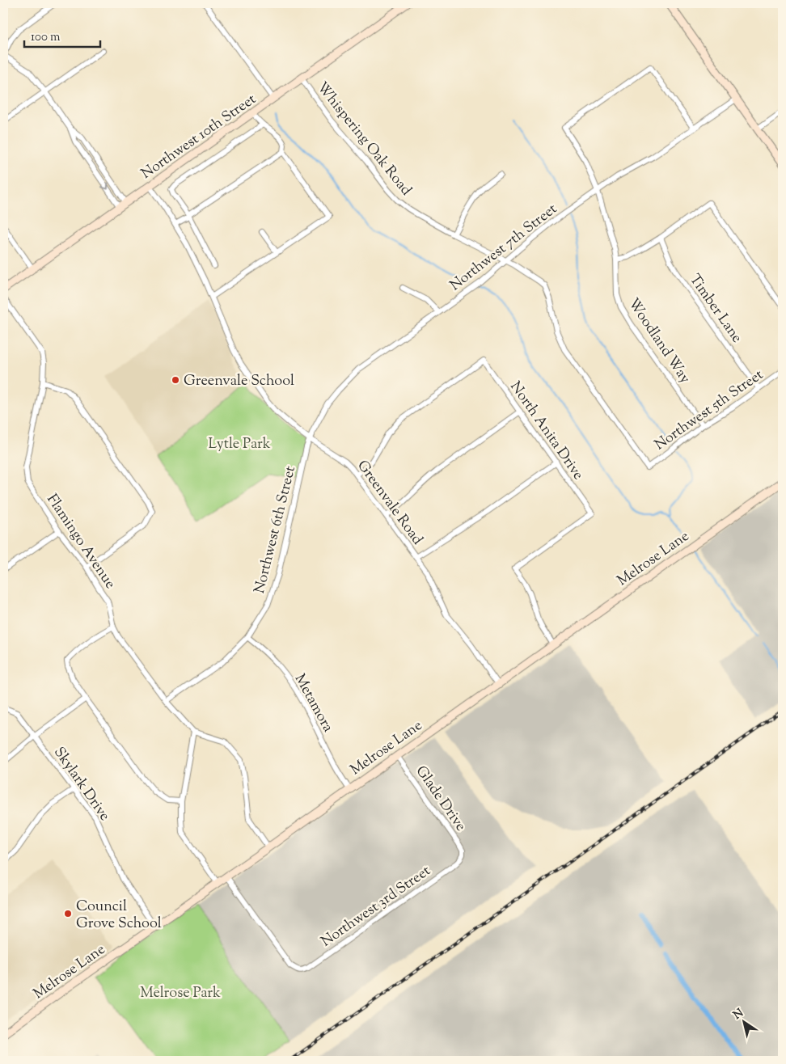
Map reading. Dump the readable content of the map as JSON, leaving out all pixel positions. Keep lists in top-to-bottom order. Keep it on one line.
{"streets":{"street":["Northwest 10th Street","Whispering Oak Road","Northwest 7th Street","Timber Lane","Woodland Way","Northwest 5th Street","North Anita Drive","Greenvale Road","Northwest 6th Street","Flamingo Avenue","Melrose Lane","Metamora","Skylark Drive","Glade Drive","Northwest 3rd Street"]},"crossings":[["Northwest 10th Street","Whispering Oak Road"],["Northwest 10th Street","Greenvale Road"],["Whispering Oak Road","Northwest 7th Street"],["Whispering Oak Road","Northwest 5th Street"],["Northwest 7th Street","Woodland Way"],["Northwest 7th Street","Greenvale Road"],["Northwest 7th Street","Northwest 6th Street"],["Timber Lane","Northwest 5th Street"],["Woodland Way","Northwest 5th Street"],["North Anita Drive","Greenvale Road"],["North Anita Drive","Melrose Lane"],["Greenvale Road","Northwest 6th Street"],["Greenvale Road","Melrose Lane"],["Northwest 6th Street","Flamingo Avenue"],["Northwest 6th Street","Metamora"],["Melrose Lane","Metamora"],["Melrose Lane","Skylark Drive"],["Melrose Lane","Glade Drive"],["Melrose Lane","Northwest 3rd Street"],["Glade Drive","Northwest 3rd Street"]],"parks":["Lytle Park","Melrose Park"],"places":["Greenvale School","Council Grove School"],"scale_bar":"100 m","north":"top left"}
